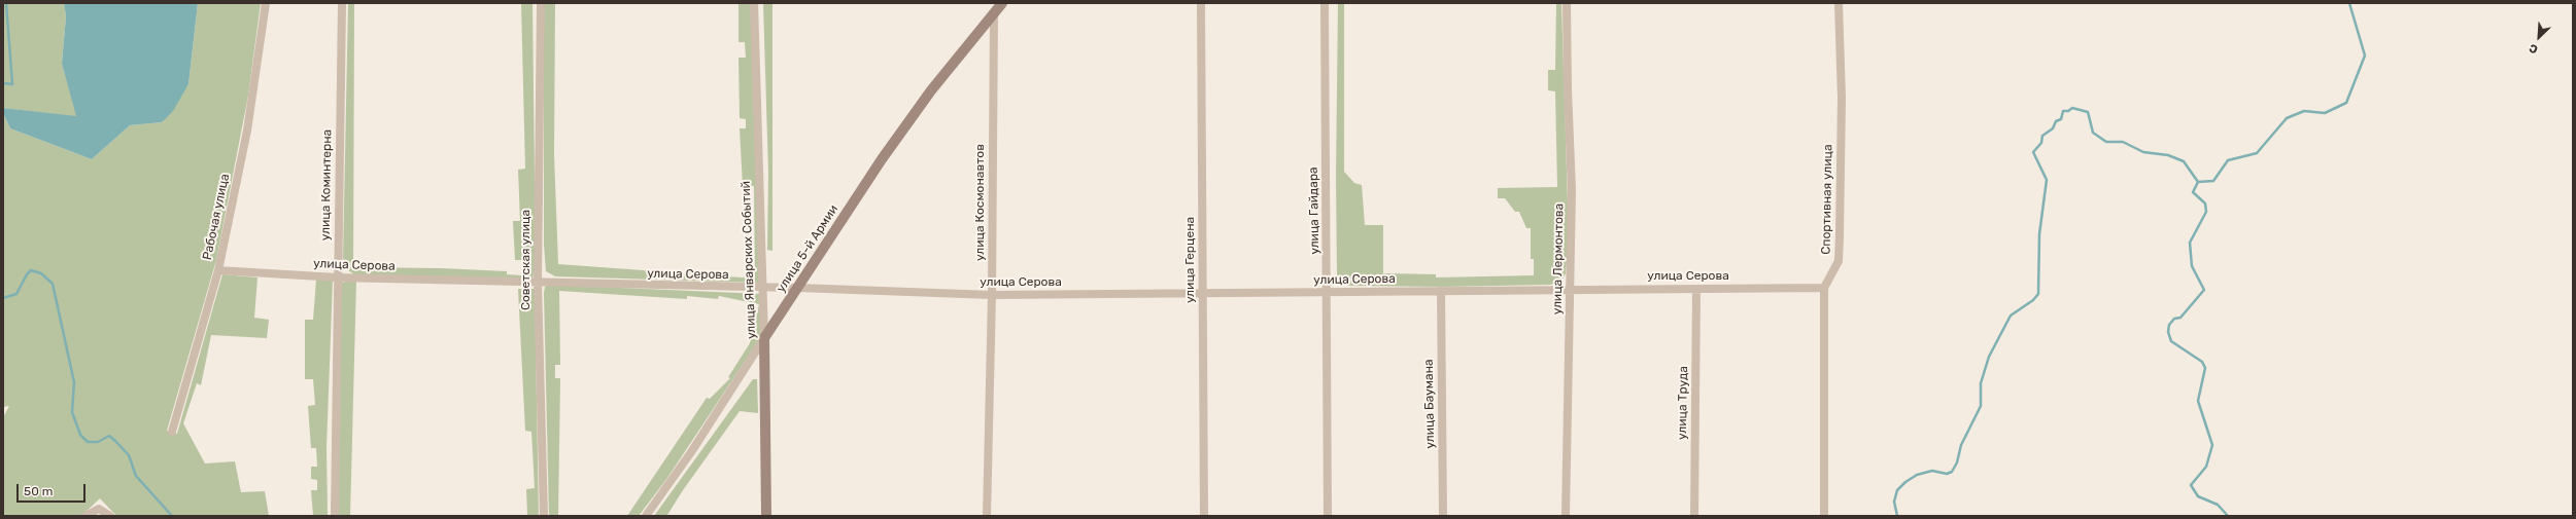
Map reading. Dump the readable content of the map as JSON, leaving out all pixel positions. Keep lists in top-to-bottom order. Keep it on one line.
{"streets":{"street":["улица Коминтерна","Спортивная улица","улица Космонавтов","улица Гайдара","Рабочая улица","улица 5-й Армии","улица Лермонтова","Советская улица","улица Январских Событий","улица Герцена","улица Серова","улица Труда","улица Баумана"]},"crossings":[["улица Коминтерна","улица Серова"],["Спортивная улица","улица Серова"],["улица Космонавтов","улица 5-й Армии"],["улица Космонавтов","улица Серова"],["улица Гайдара","улица Серова"],["Рабочая улица","улица Серова"],["улица 5-й Армии","улица Январских Событий"],["улица 5-й Армии","улица Серова"],["улица Лермонтова","улица Серова"],["Советская улица","улица Серова"],["улица Январских Событий","улица Серова"],["улица Герцена","улица Серова"],["улица Серова","улица Труда"],["улица Серова","улица Баумана"]],"scale_bar":"50 m","north":"bottom left"}
